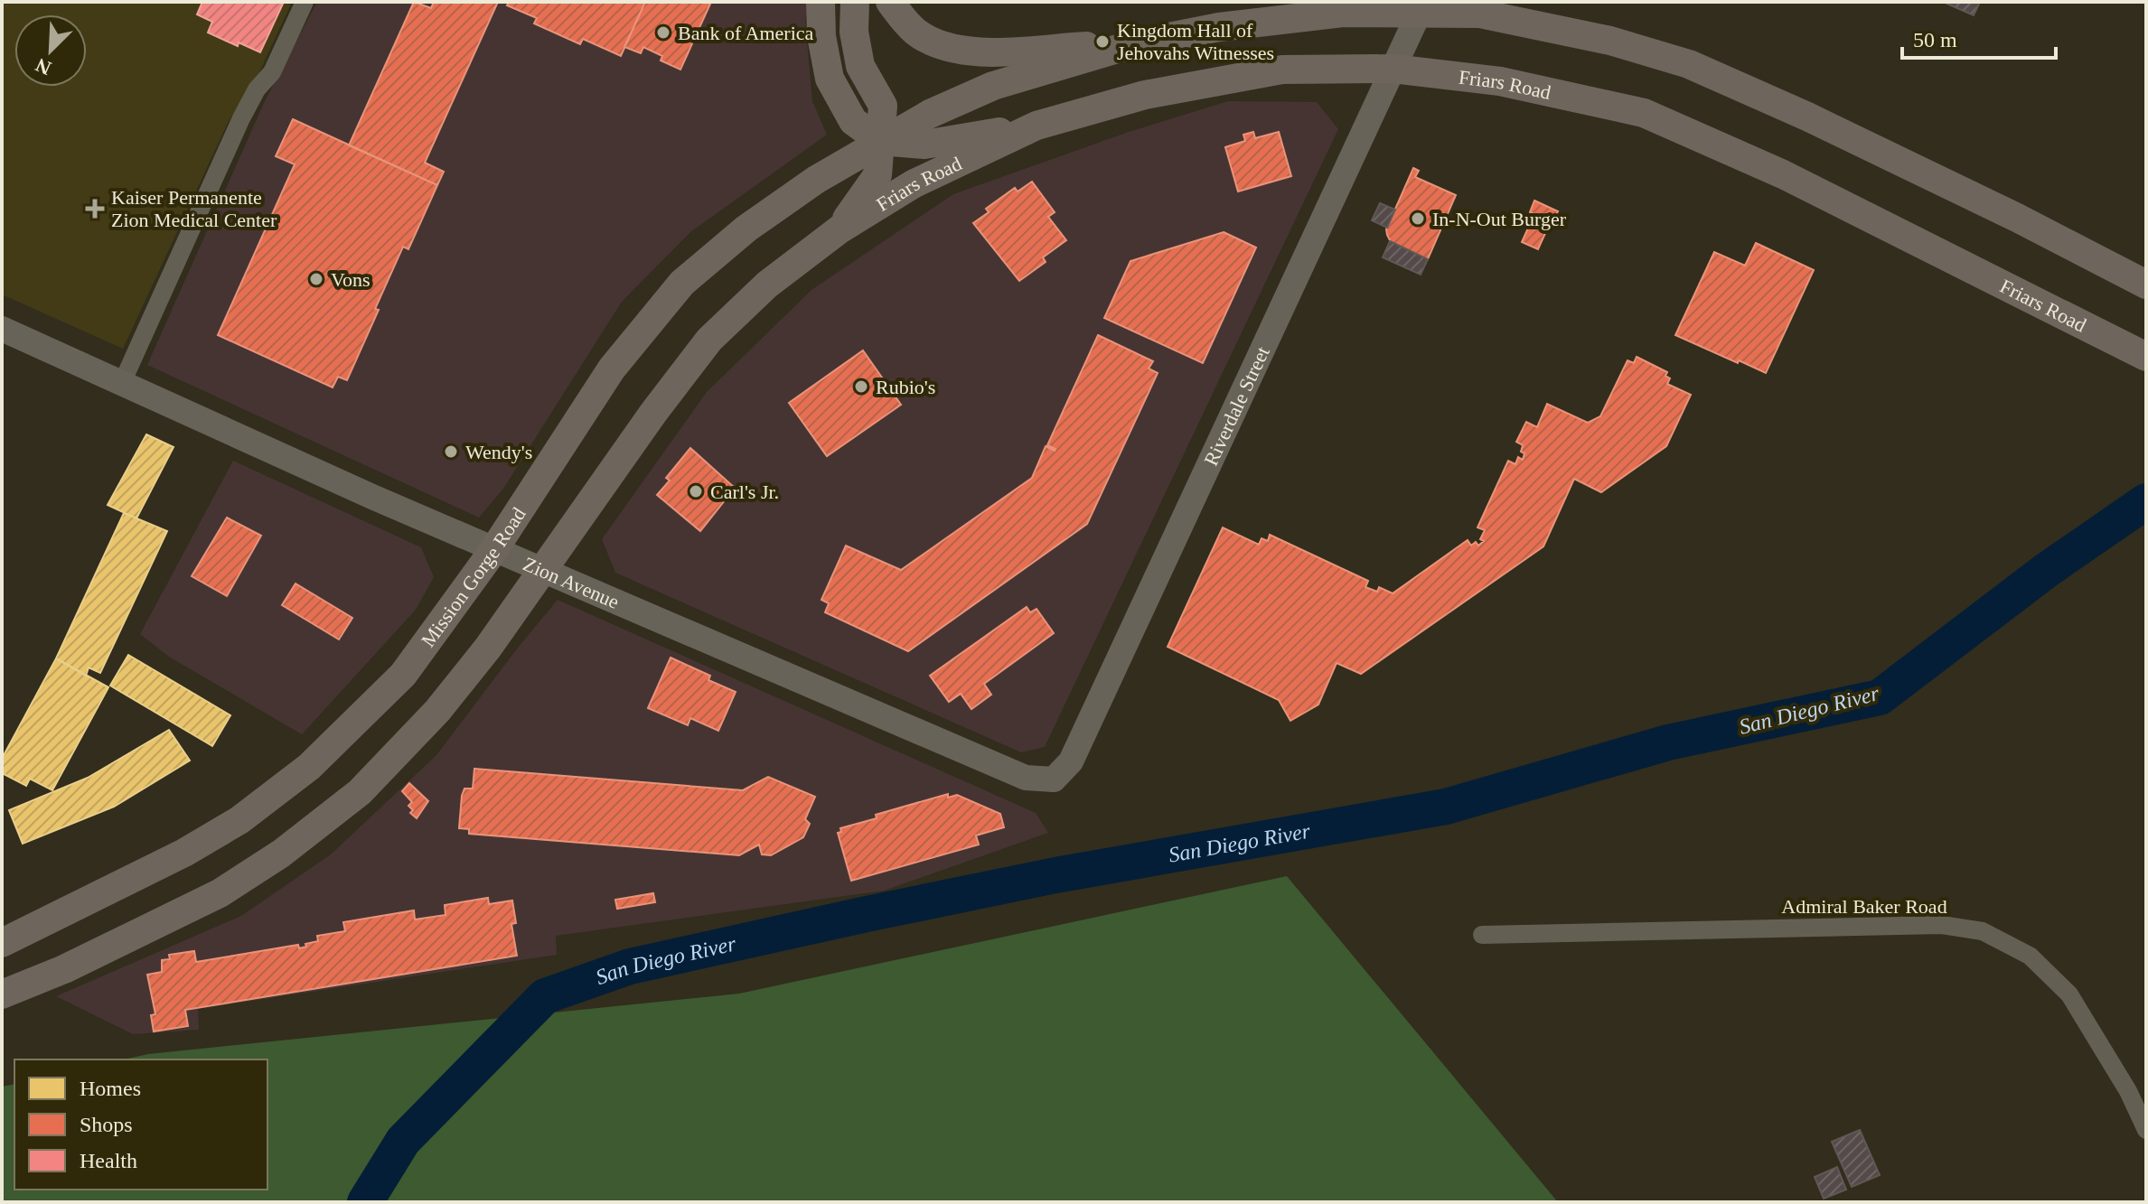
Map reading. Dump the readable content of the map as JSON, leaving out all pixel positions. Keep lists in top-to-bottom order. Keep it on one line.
{"streets":{"main road":["Friars Road","Mission Gorge Road"],"street":["Riverdale Street","Zion Avenue","Admiral Baker Road"]},"crossings":[["Friars Road","Riverdale Street"],["Riverdale Street","Zion Avenue"],["Mission Gorge Road","Zion Avenue"]],"water":["San Diego River"],"places":{"other":["Bank of America","Kingdom Hall of Jehovahs Witnesses","In-N-Out Burger","Vons","Rubio's","Wendy's","Carl's Jr."],"health":["Kaiser Permanente Zion Medical Center"]},"legend":["Homes","Shops","Health"],"scale_bar":"50 m","north":"bottom left"}
